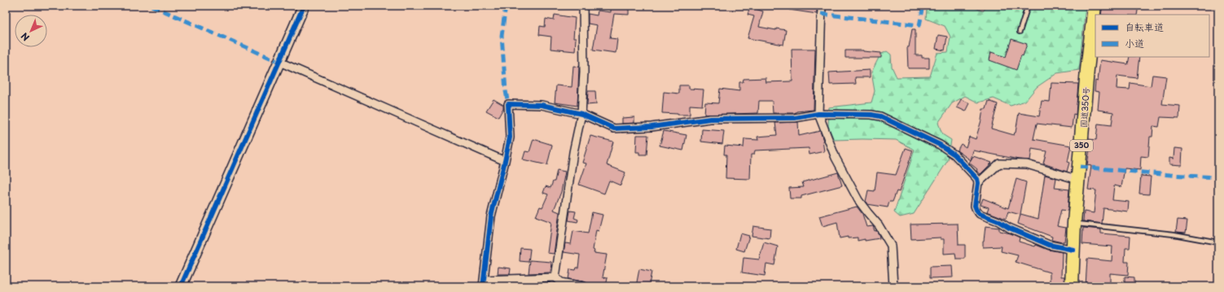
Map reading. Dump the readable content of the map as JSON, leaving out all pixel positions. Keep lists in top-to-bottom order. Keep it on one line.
{"streets":{"highway":["国道350号","350"]},"legend":["自転車道","小道"],"north":"bottom left"}
